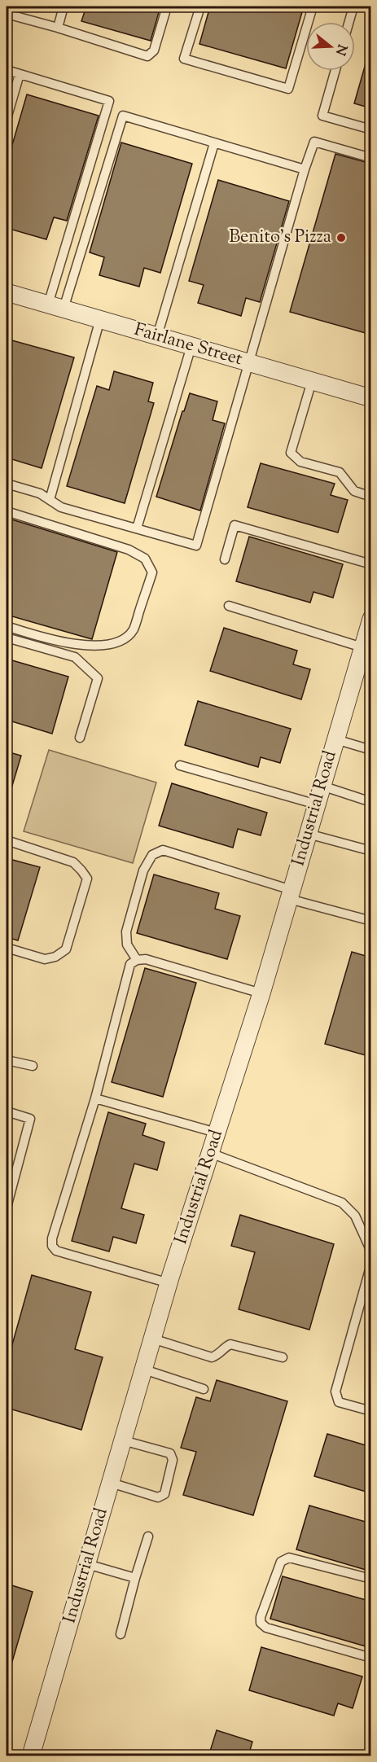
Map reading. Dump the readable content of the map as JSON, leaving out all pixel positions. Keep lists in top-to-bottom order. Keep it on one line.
{"streets":{"street":["Fairlane Street","Industrial Road"]},"places":["Benito's Pizza"],"north":"right"}
